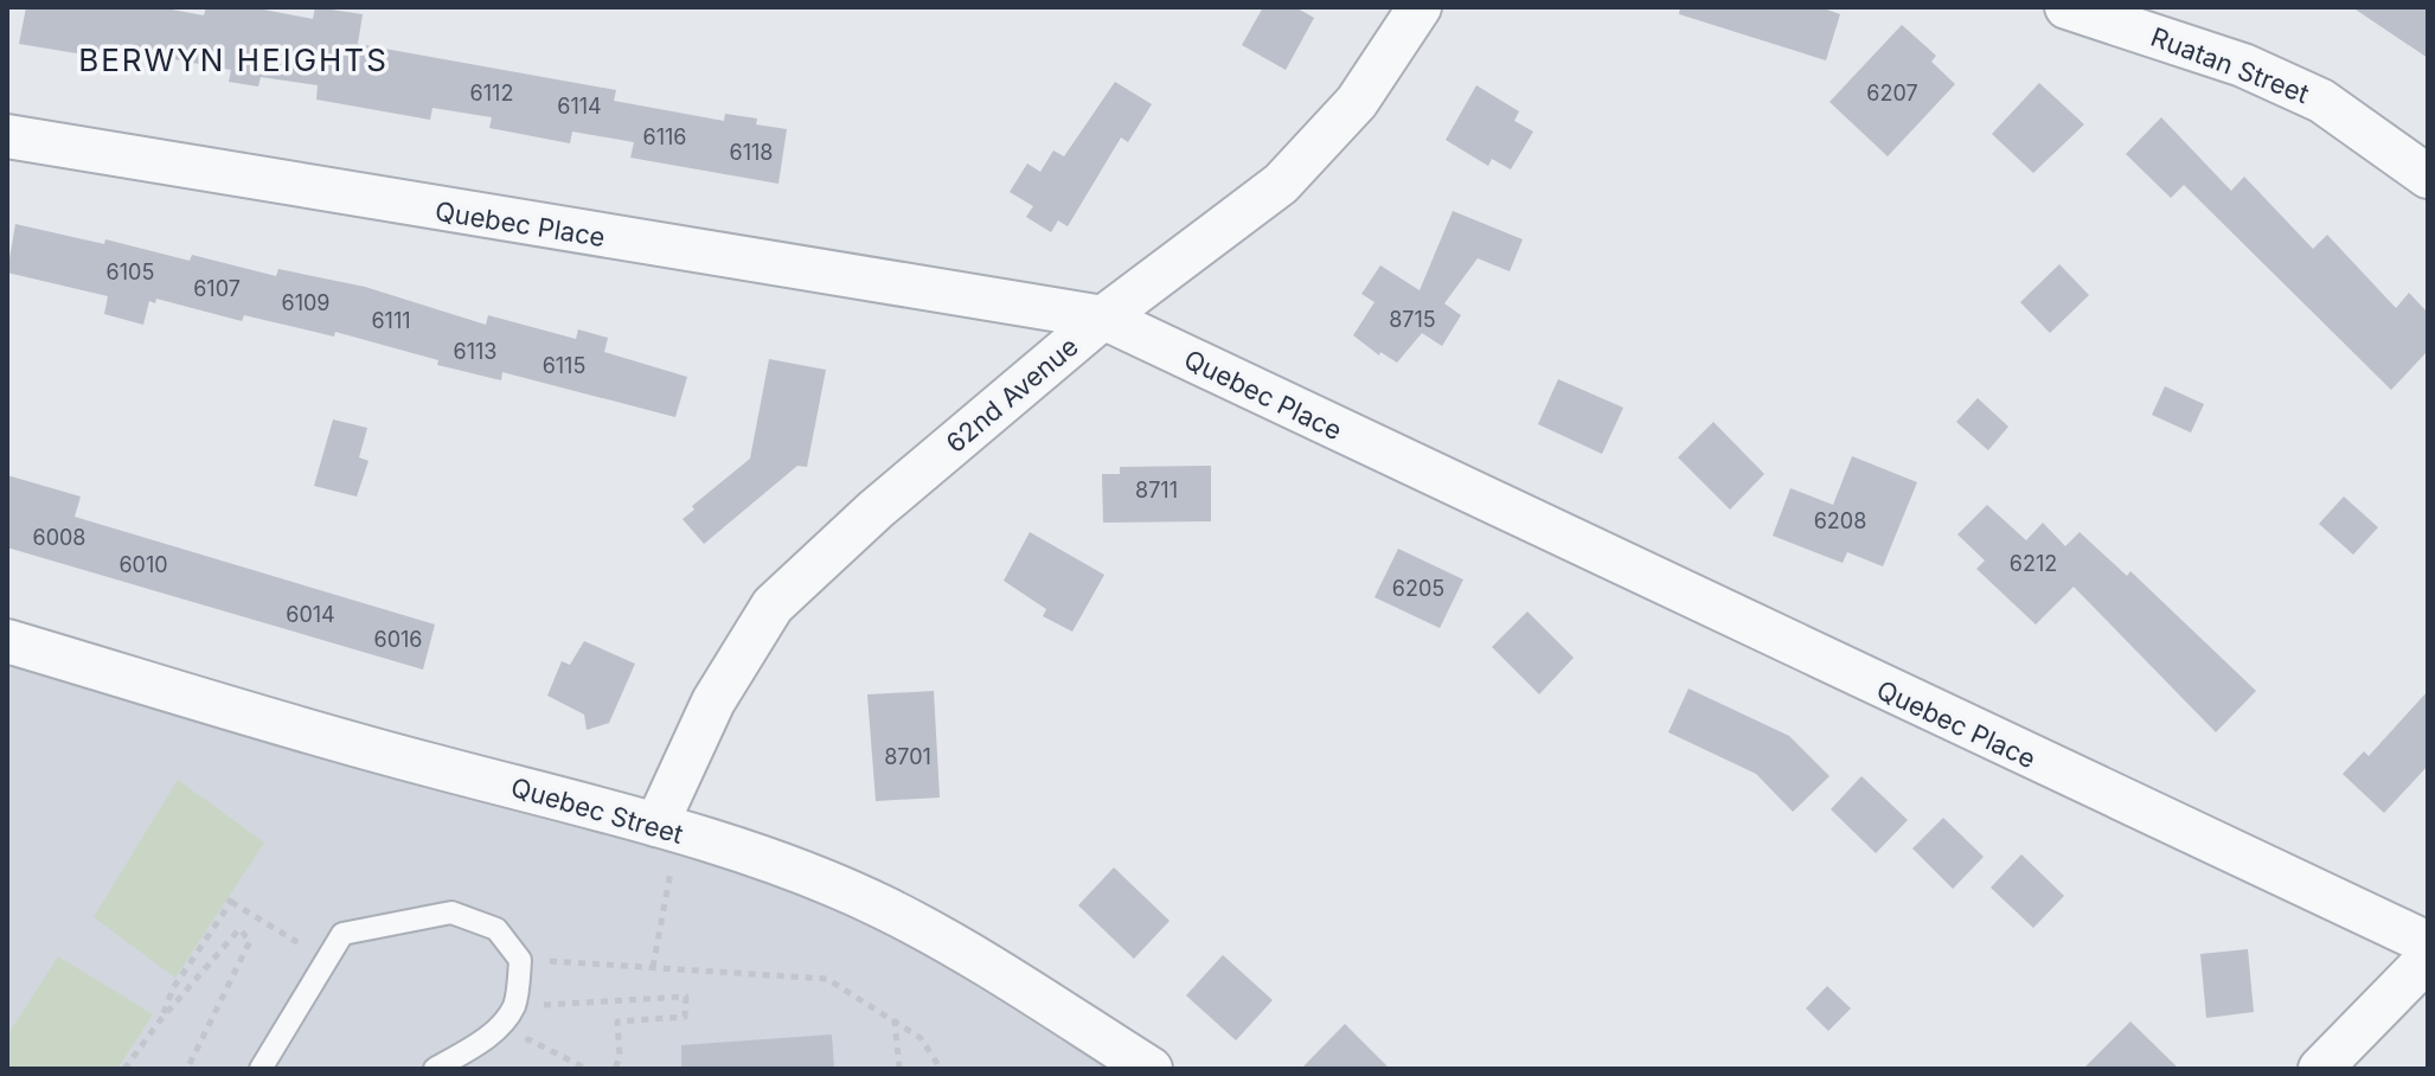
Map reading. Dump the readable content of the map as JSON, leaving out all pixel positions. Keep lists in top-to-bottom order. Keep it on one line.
{"streets":{"street":["Ruatan Street","Quebec Place","62nd Avenue","Quebec Street"]},"crossings":[["Quebec Place","62nd Avenue"],["62nd Avenue","Quebec Street"]],"districts":["BERWYN HEIGHTS"],"house_numbers":["6112","6207","6114","6116","6118","6105","6107","6109","8715","6111","6113","6115","8711","6208","6008","6212","6010","6205","6014","6016","8701"]}
